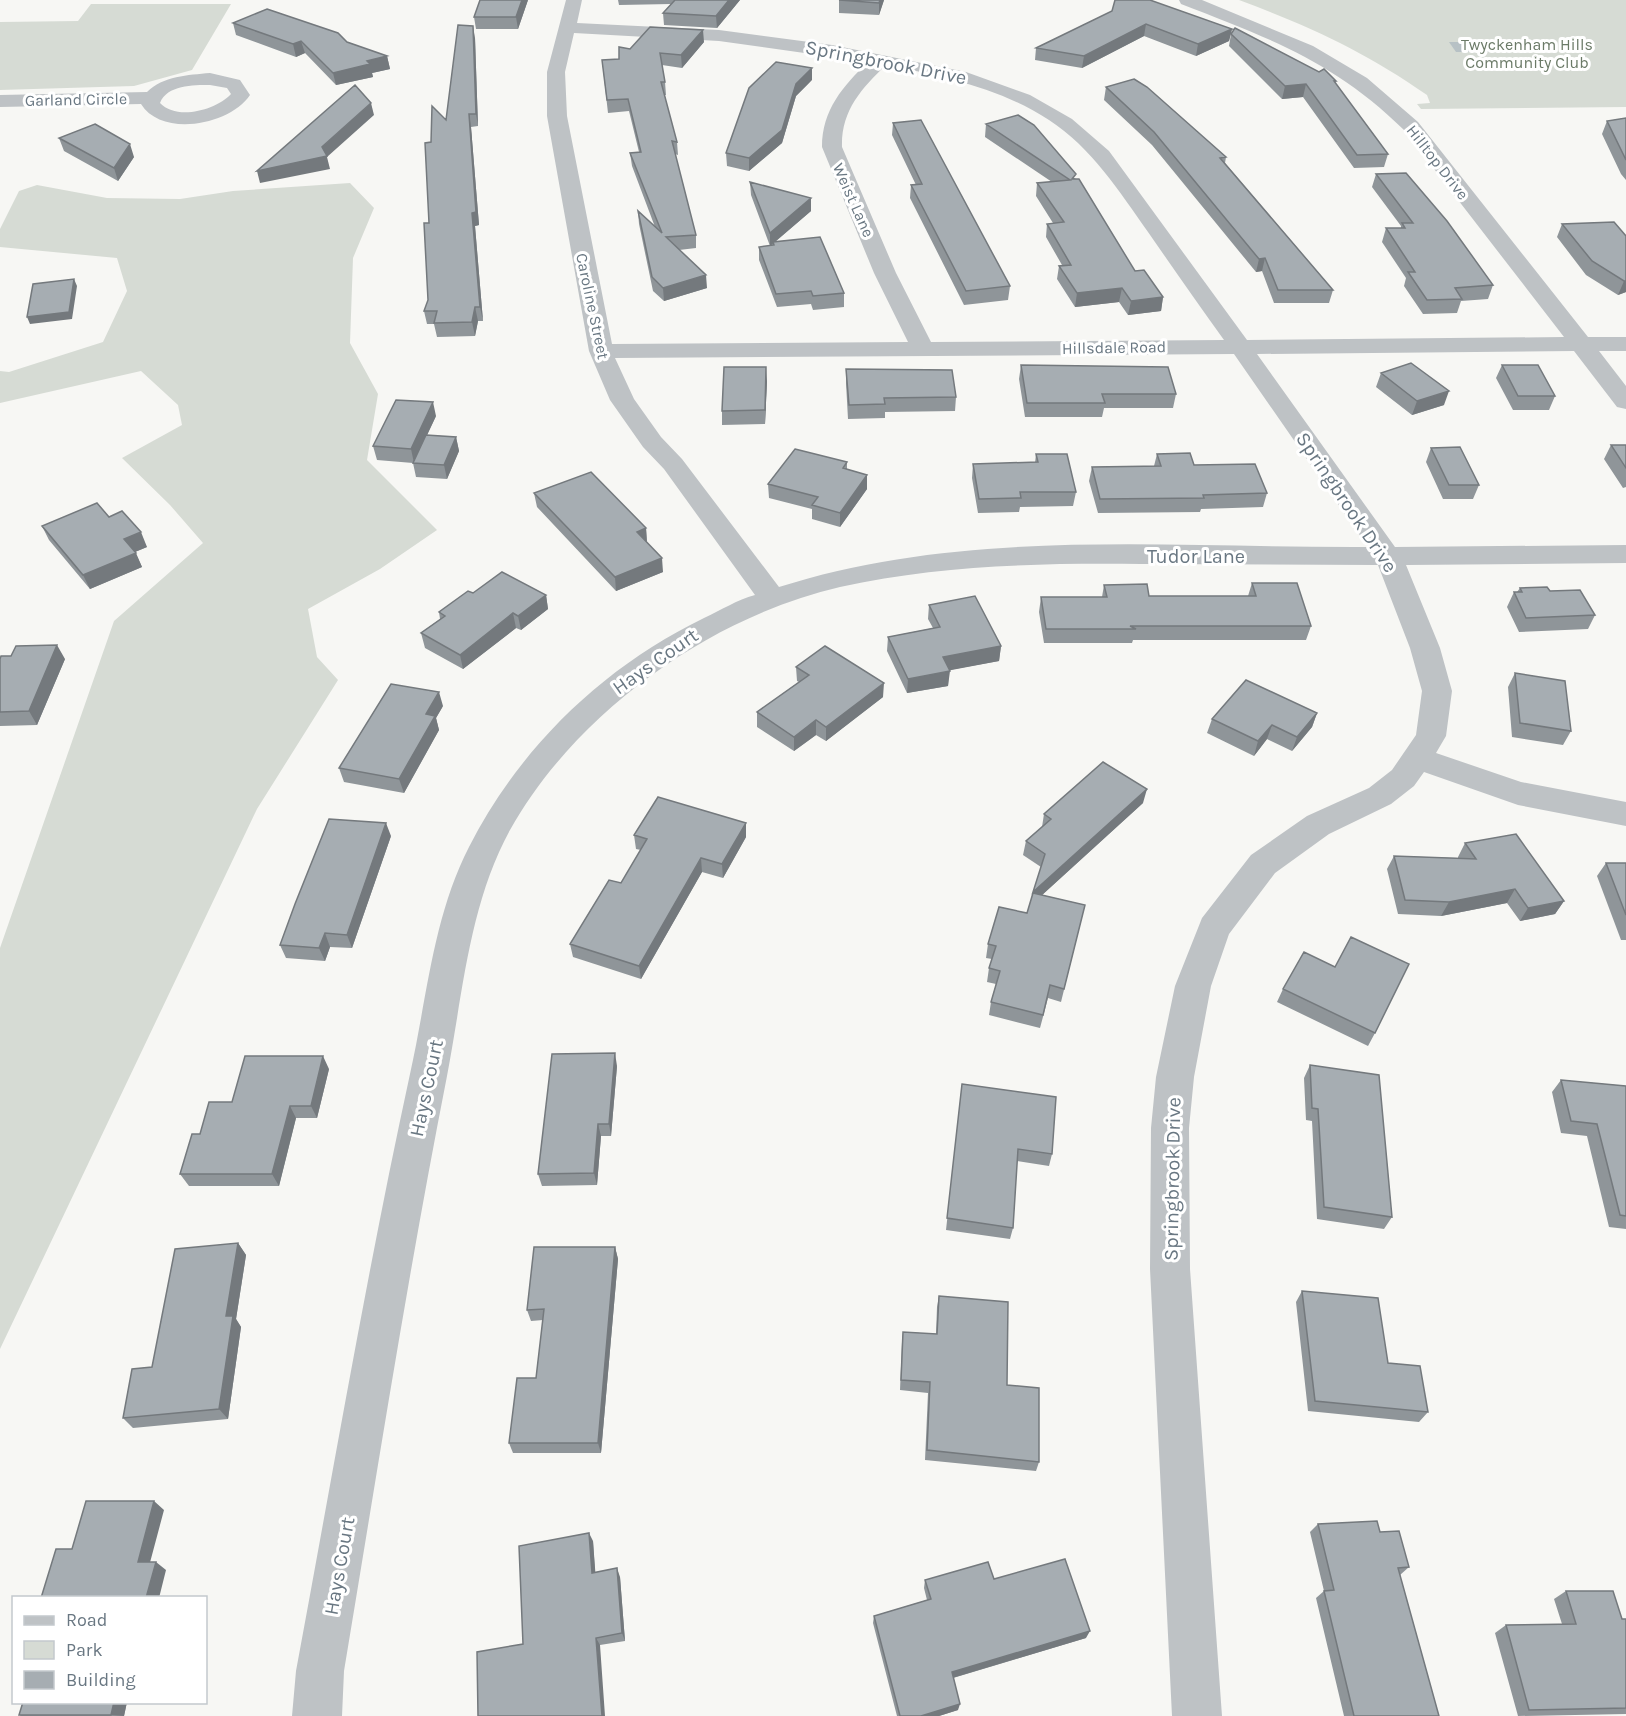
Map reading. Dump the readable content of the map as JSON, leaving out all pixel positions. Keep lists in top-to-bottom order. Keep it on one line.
{"streets":{"street":["Springbrook Drive","Garland Circle","Hilltop Drive","Weist Lane","Caroline Street","Hillsdale Road","Tudor Lane","Hays Court"]},"crossings":[["Springbrook Drive","Weist Lane"],["Springbrook Drive","Caroline Street"],["Springbrook Drive","Hillsdale Road"],["Springbrook Drive","Tudor Lane"],["Hilltop Drive","Hillsdale Road"],["Weist Lane","Hillsdale Road"],["Caroline Street","Hillsdale Road"],["Caroline Street","Tudor Lane"],["Caroline Street","Hays Court"],["Tudor Lane","Hays Court"]],"parks":["Twyckenham Hills Community Club"],"legend":["Road","Park","Building"]}
